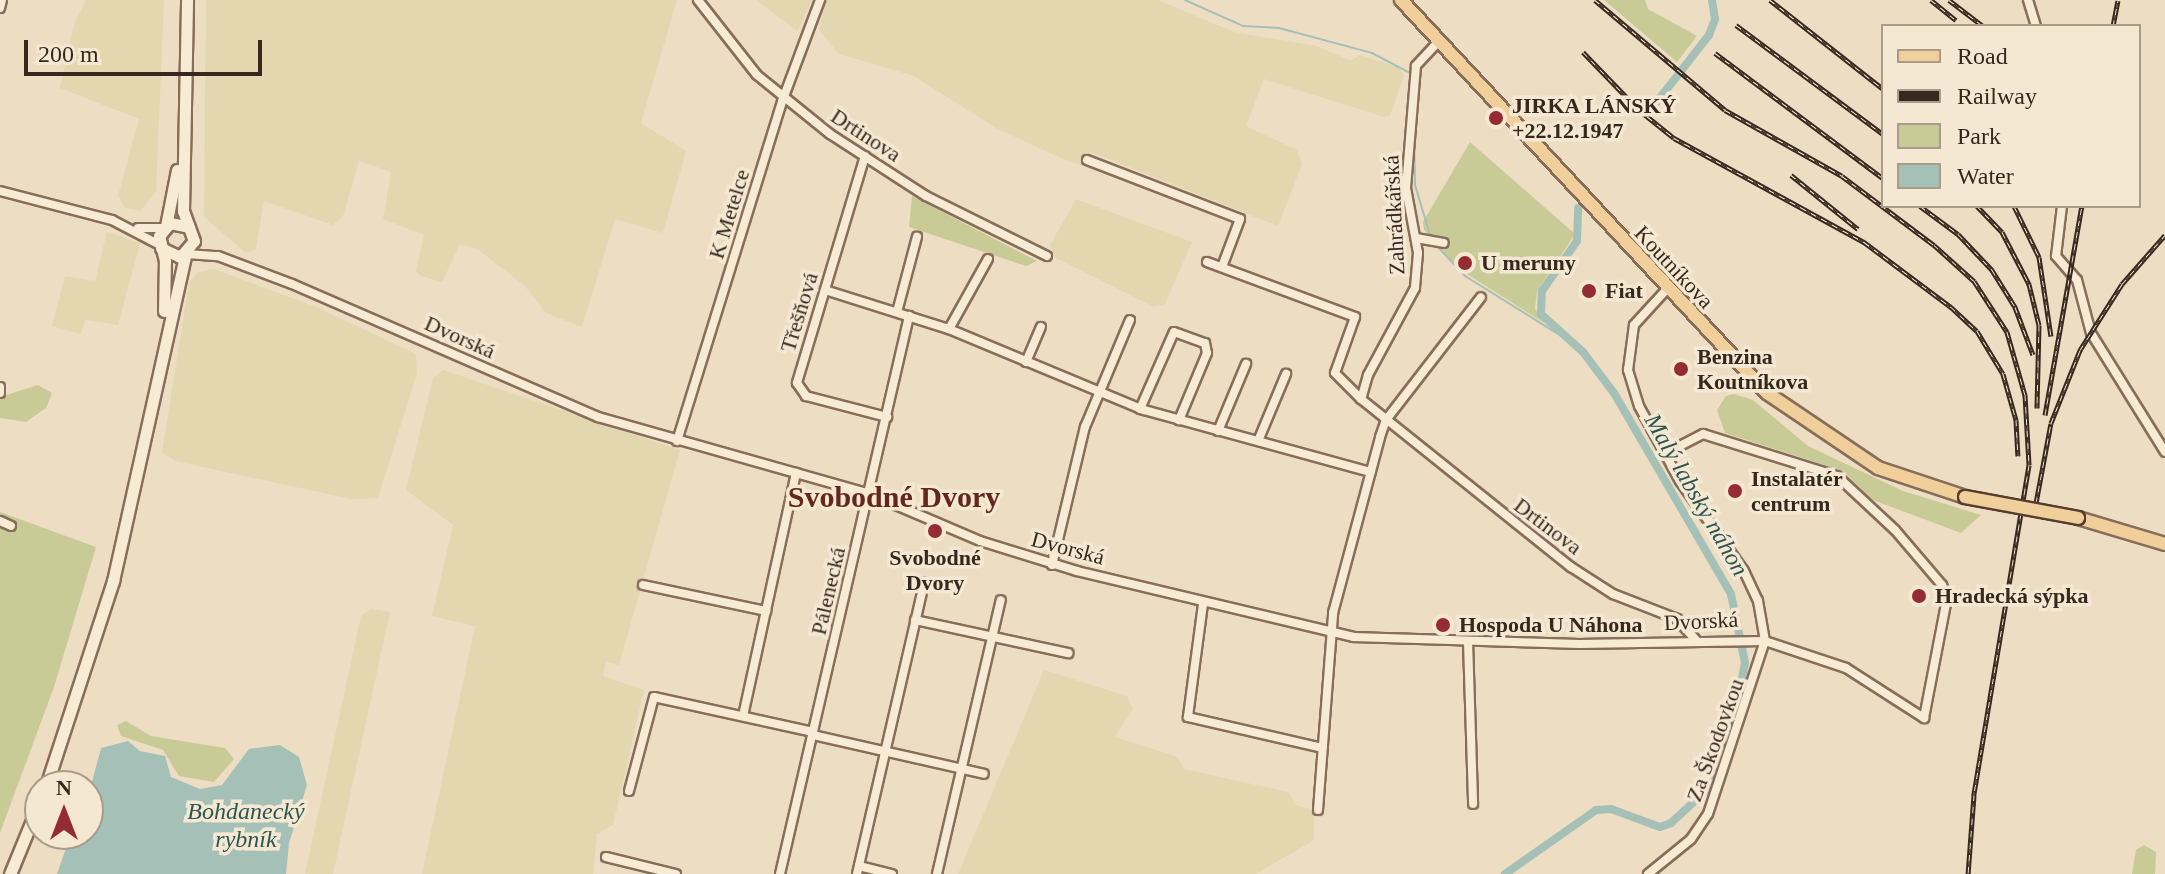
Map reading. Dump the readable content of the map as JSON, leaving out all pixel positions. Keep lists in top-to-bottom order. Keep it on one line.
{"streets":{"main road":["Koutníkova","Dvorská"],"street":["Drtinova","K Metelce","Zahrádkářská","Třešňová","Pálenecká","Za Škodovkou"]},"crossings":[["Drtinova","K Metelce"],["Drtinova","Třešňová"],["Drtinova","Dvorská"],["K Metelce","Dvorská"],["Zahrádkářská","Koutníkova"],["Koutníkova","Za Škodovkou"],["Třešňová","Pálenecká"],["Dvorská","Pálenecká"],["Dvorská","Za Škodovkou"]],"districts":["Svobodné Dvory"],"water":["Malý labský náhon","Bohdanecký rybník"],"places":["JIRKA LÁNSKÝ +22.12.1947","U meruny","Fiat","Benzina Koutníkova","Instalatér centrum","Svobodné Dvory","Hradecká sýpka","Hospoda U Náhona"],"legend":["Road","Railway","Park","Water"],"scale_bar":"200 m","north":"top"}
